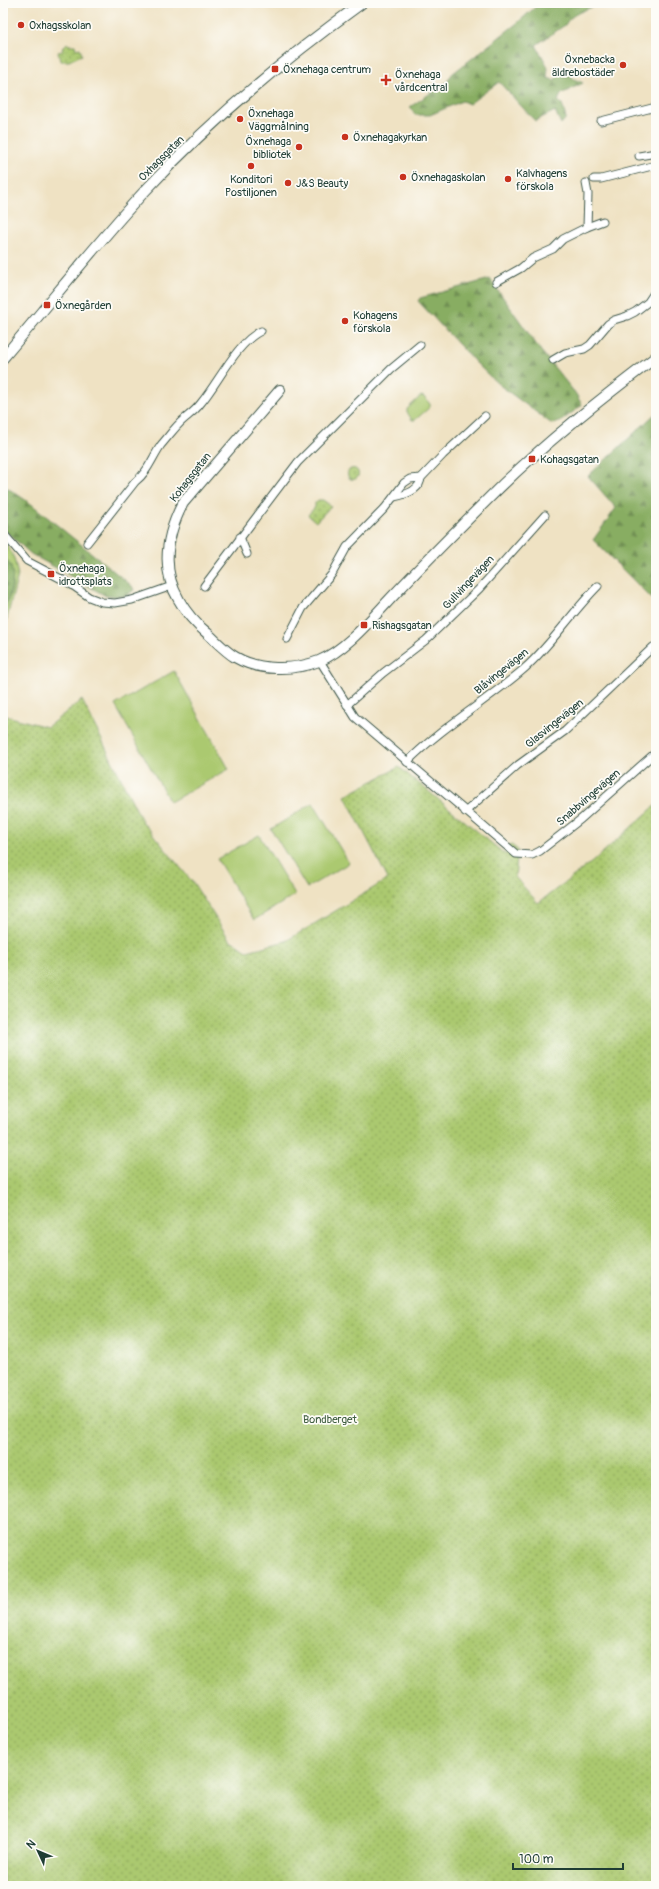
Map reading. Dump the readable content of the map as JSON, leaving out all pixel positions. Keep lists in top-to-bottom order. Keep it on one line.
{"streets":{"street":["Oxhagsgatan","Kohagsgatan","Gullvingevägen","Blåvingevägen","Glasvingevägen","Snabbvingevägen"]},"crossings":[["Glasvingevägen","Snabbvingevägen"]],"parks":["Bondberget"],"places":{"other":["Oxhagsskolan","Öxnebacka äldrebostäder","Öxnehaga Väggmålning","Öxnehagakyrkan","Öxnehaga bibliotek","Konditori Postiljonen","Öxnehagaskolan","Kalvhagens förskola","J&S Beauty","Kohagens förskola"],"transit":["Öxnehaga centrum","Öxnegården","Kohagsgatan","Öxnehaga idrottsplats","Rishagsgatan"],"health":["Öxnehaga vårdcentral"]},"scale_bar":"100 m","north":"top left"}
